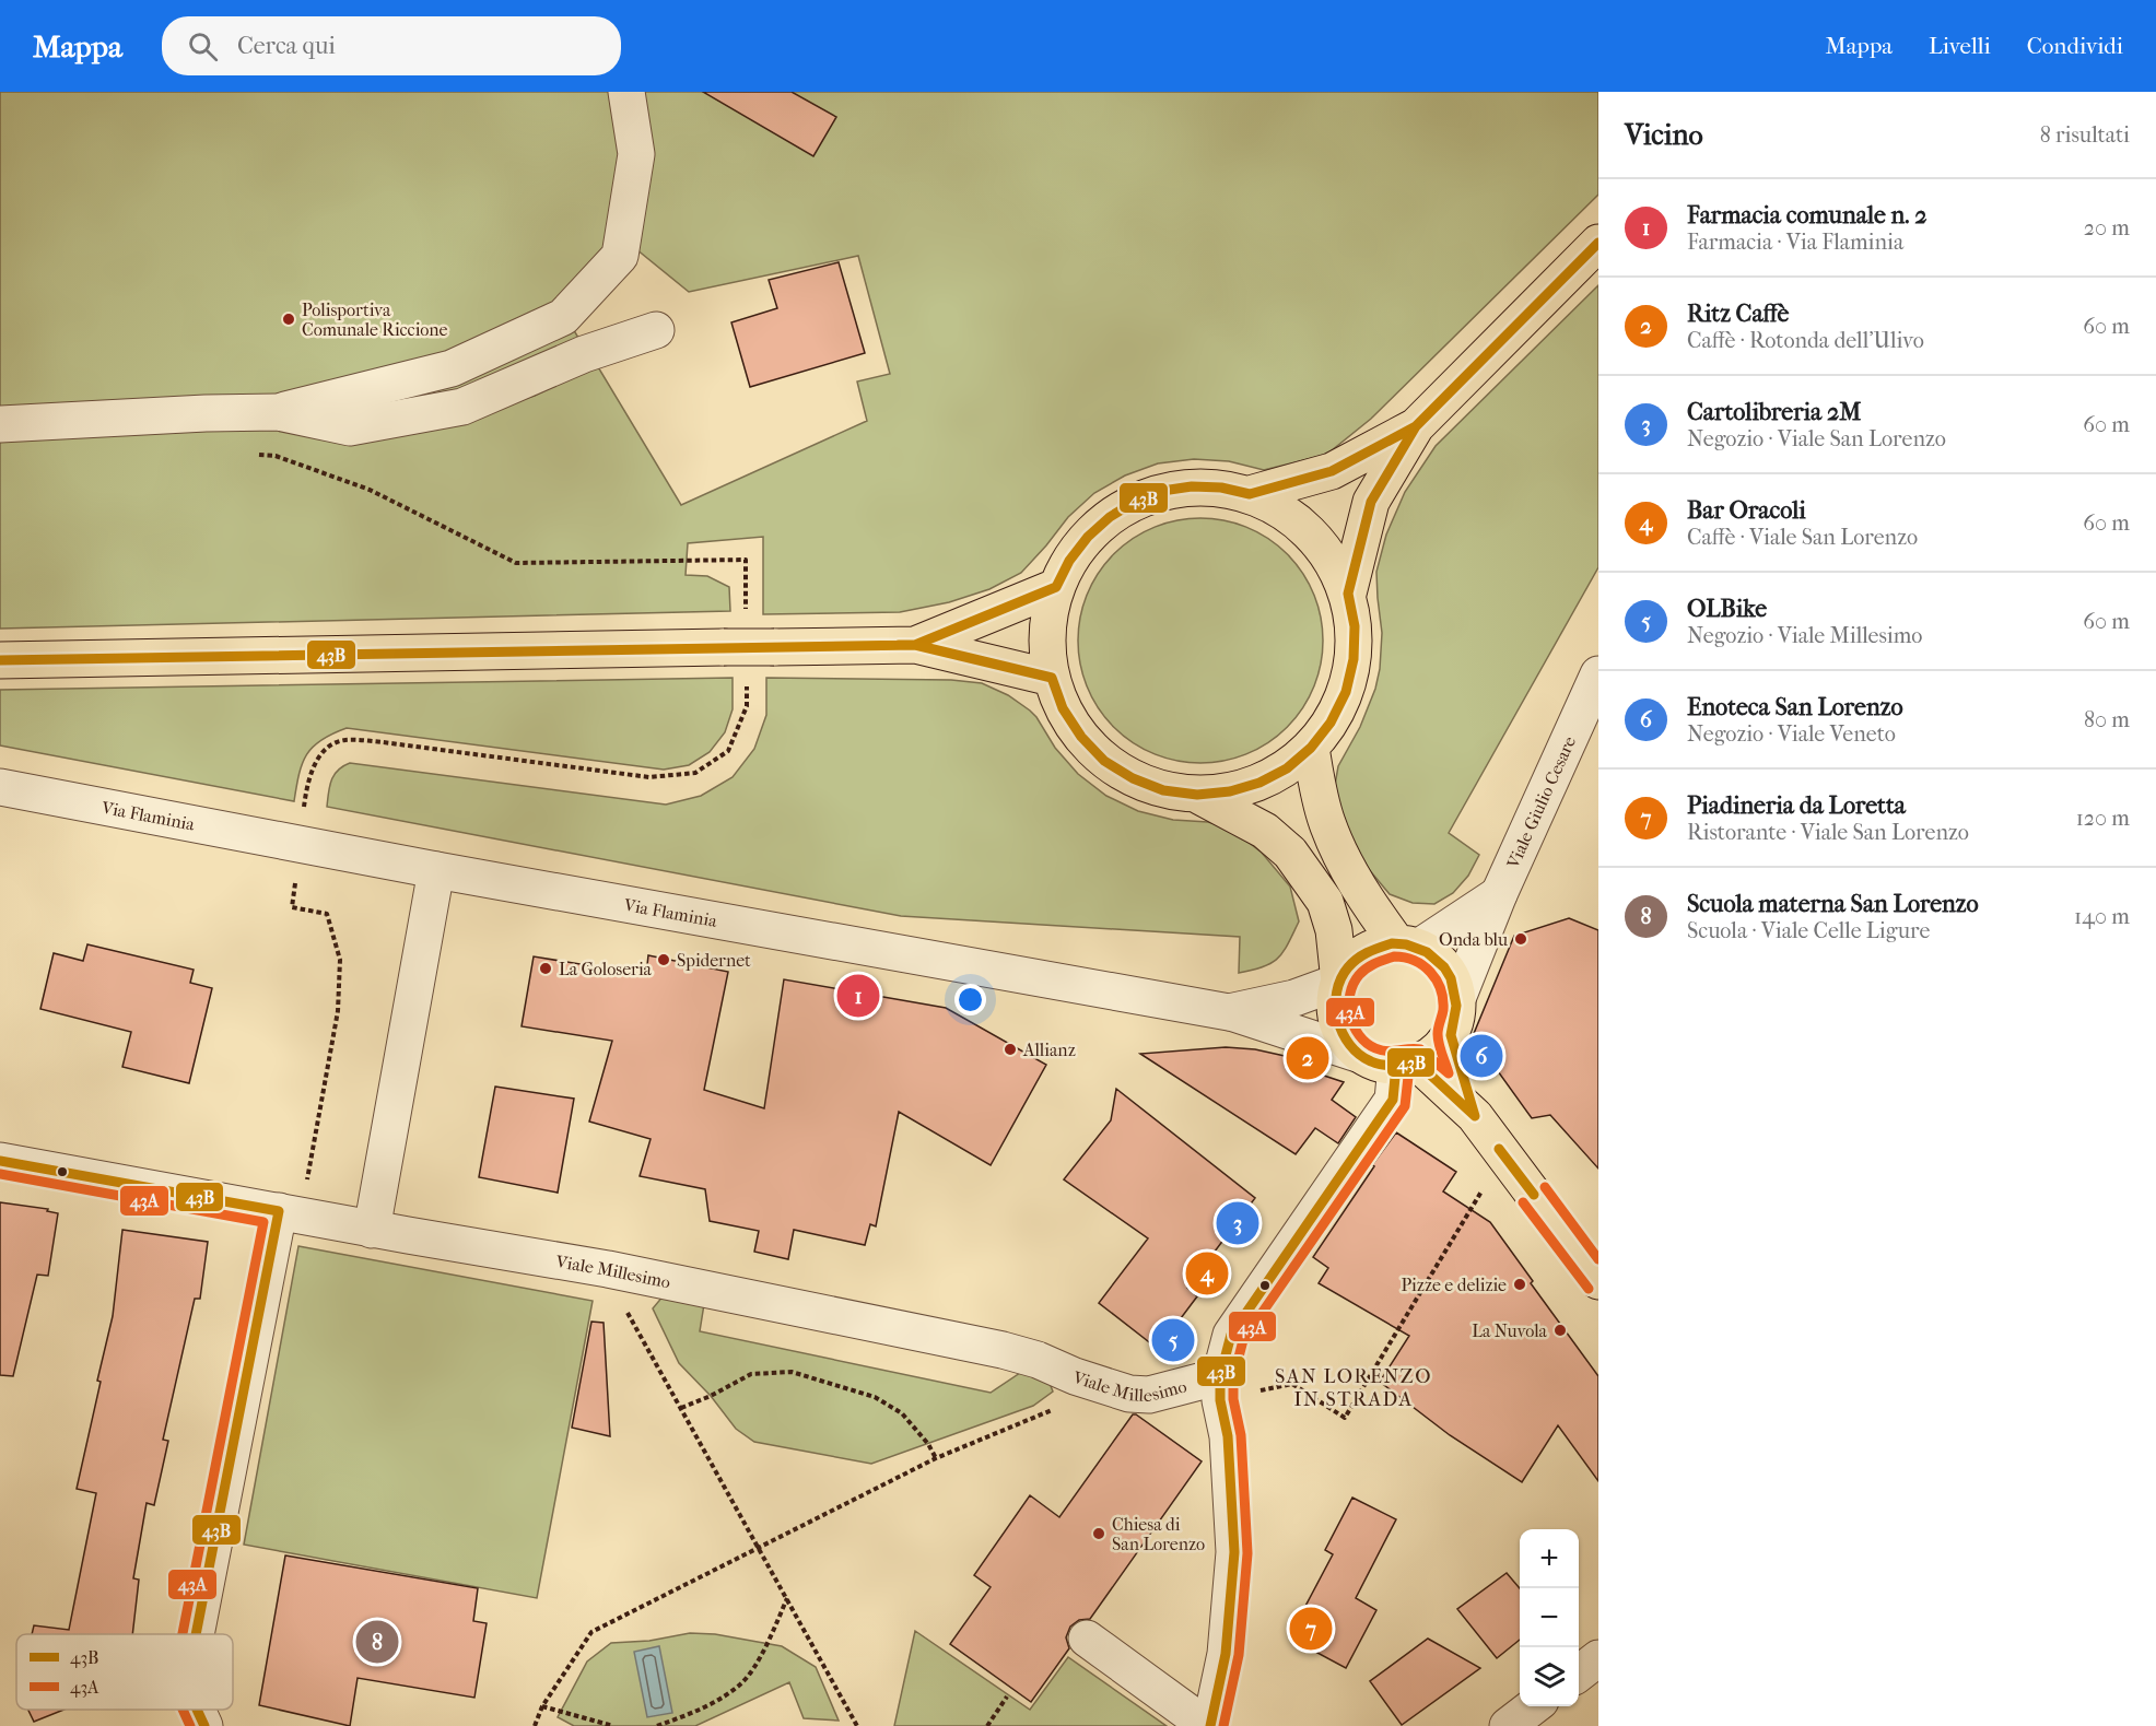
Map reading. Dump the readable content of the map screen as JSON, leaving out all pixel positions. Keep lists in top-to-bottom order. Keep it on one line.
{"streets":{"street":["Viale Giulio Cesare","Via Flaminia","Viale Millesimo"]},"crossings":[["Viale Giulio Cesare","Via Flaminia"]],"districts":["SAN LORENZO IN STRADA"],"places":["Polisportiva Comunale Riccione","Onda blu","Spidernet","La Goloseria","Allianz","Pizze e delizie","La Nuvola","Chiesa di San Lorenzo"],"lines":["transit line 43B","transit line 43A"],"legend":["43B","43A"],"page":{"header":"Mappa","search":"Cerca qui","nav":["Mappa","Livelli","Condividi"],"heading":["Vicino","8 risultati"],"list":[{"mark":"1","name":"Farmacia comunale n. 2","note":"Farmacia · Via Flaminia","value":"20 m"},{"mark":"2","name":"Ritz Caffè","note":"Caffè · Rotonda dell'Ulivo","value":"60 m"},{"mark":"3","name":"Cartolibreria 2M","note":"Negozio · Viale San Lorenzo","value":"60 m"},{"mark":"4","name":"Bar Oracoli","note":"Caffè · Viale San Lorenzo","value":"60 m"},{"mark":"5","name":"OLBike","note":"Negozio · Viale Millesimo","value":"60 m"},{"mark":"6","name":"Enoteca San Lorenzo","note":"Negozio · Viale Veneto","value":"80 m"},{"mark":"7","name":"Piadineria da Loretta","note":"Ristorante · Viale San Lorenzo","value":"120 m"},{"mark":"8","name":"Scuola materna San Lorenzo","note":"Scuola · Viale Celle Ligure","value":"140 m"}],"pins":["1","6","2","3","4","5","7","8"],"map_buttons":["+","−"]}}
